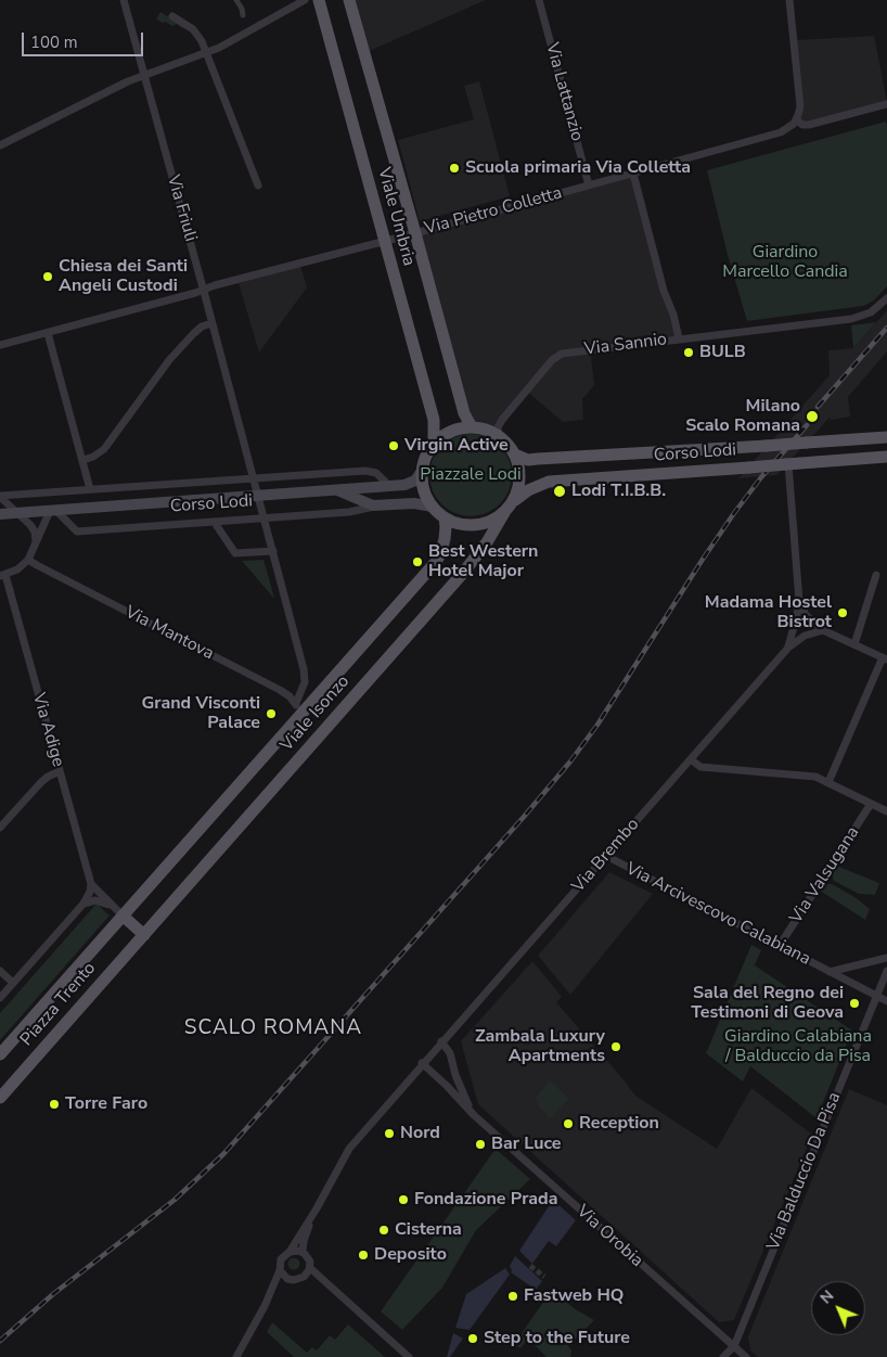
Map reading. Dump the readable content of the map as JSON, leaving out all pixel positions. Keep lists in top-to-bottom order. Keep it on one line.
{"streets":{"main road":["Viale Umbria","Corso Lodi","Viale Isonzo","Piazza Trento"],"street":["Via Lattanzio","Via Friuli","Via Pietro Colletta","Via Sannio","Via Mantova","Via Adige","Via Brembo","Via Valsugana","Via Arcivescovo Calabiana","Via Balduccio Da Pisa","Via Orobia"]},"crossings":[["Via Lattanzio","Via Pietro Colletta"],["Via Friuli","Via Pietro Colletta"],["Via Friuli","Corso Lodi"],["Via Friuli","Via Mantova"],["Via Pietro Colletta","Viale Umbria"],["Viale Umbria","Via Sannio"],["Viale Umbria","Corso Lodi"],["Viale Umbria","Viale Isonzo"],["Via Sannio","Corso Lodi"],["Via Sannio","Viale Isonzo"],["Corso Lodi","Viale Isonzo"],["Corso Lodi","Via Brembo"],["Viale Isonzo","Piazza Trento"],["Via Brembo","Via Arcivescovo Calabiana"],["Via Brembo","Via Orobia"],["Via Valsugana","Via Arcivescovo Calabiana"],["Via Arcivescovo Calabiana","Via Balduccio Da Pisa"],["Via Balduccio Da Pisa","Via Orobia"]],"districts":["SCALO ROMANA"],"parks":["Giardino Marcello Candia","Piazzale Lodi","Giardino Calabiana / Balduccio da Pisa"],"places":["Scuola primaria Via Colletta","Chiesa dei Santi Angeli Custodi","BULB","Milano Scalo Romana","Virgin Active","Lodi T.I.B.B.","Best Western Hotel Major","Madama Hostel Bistrot","Grand Visconti Palace","Sala del Regno dei Testimoni di Geova","Zambala Luxury Apartments","Torre Faro","Reception","Nord","Bar Luce","Fondazione Prada","Cisterna","Deposito","Fastweb HQ","Step to the Future"],"scale_bar":"100 m","north":"top left"}
